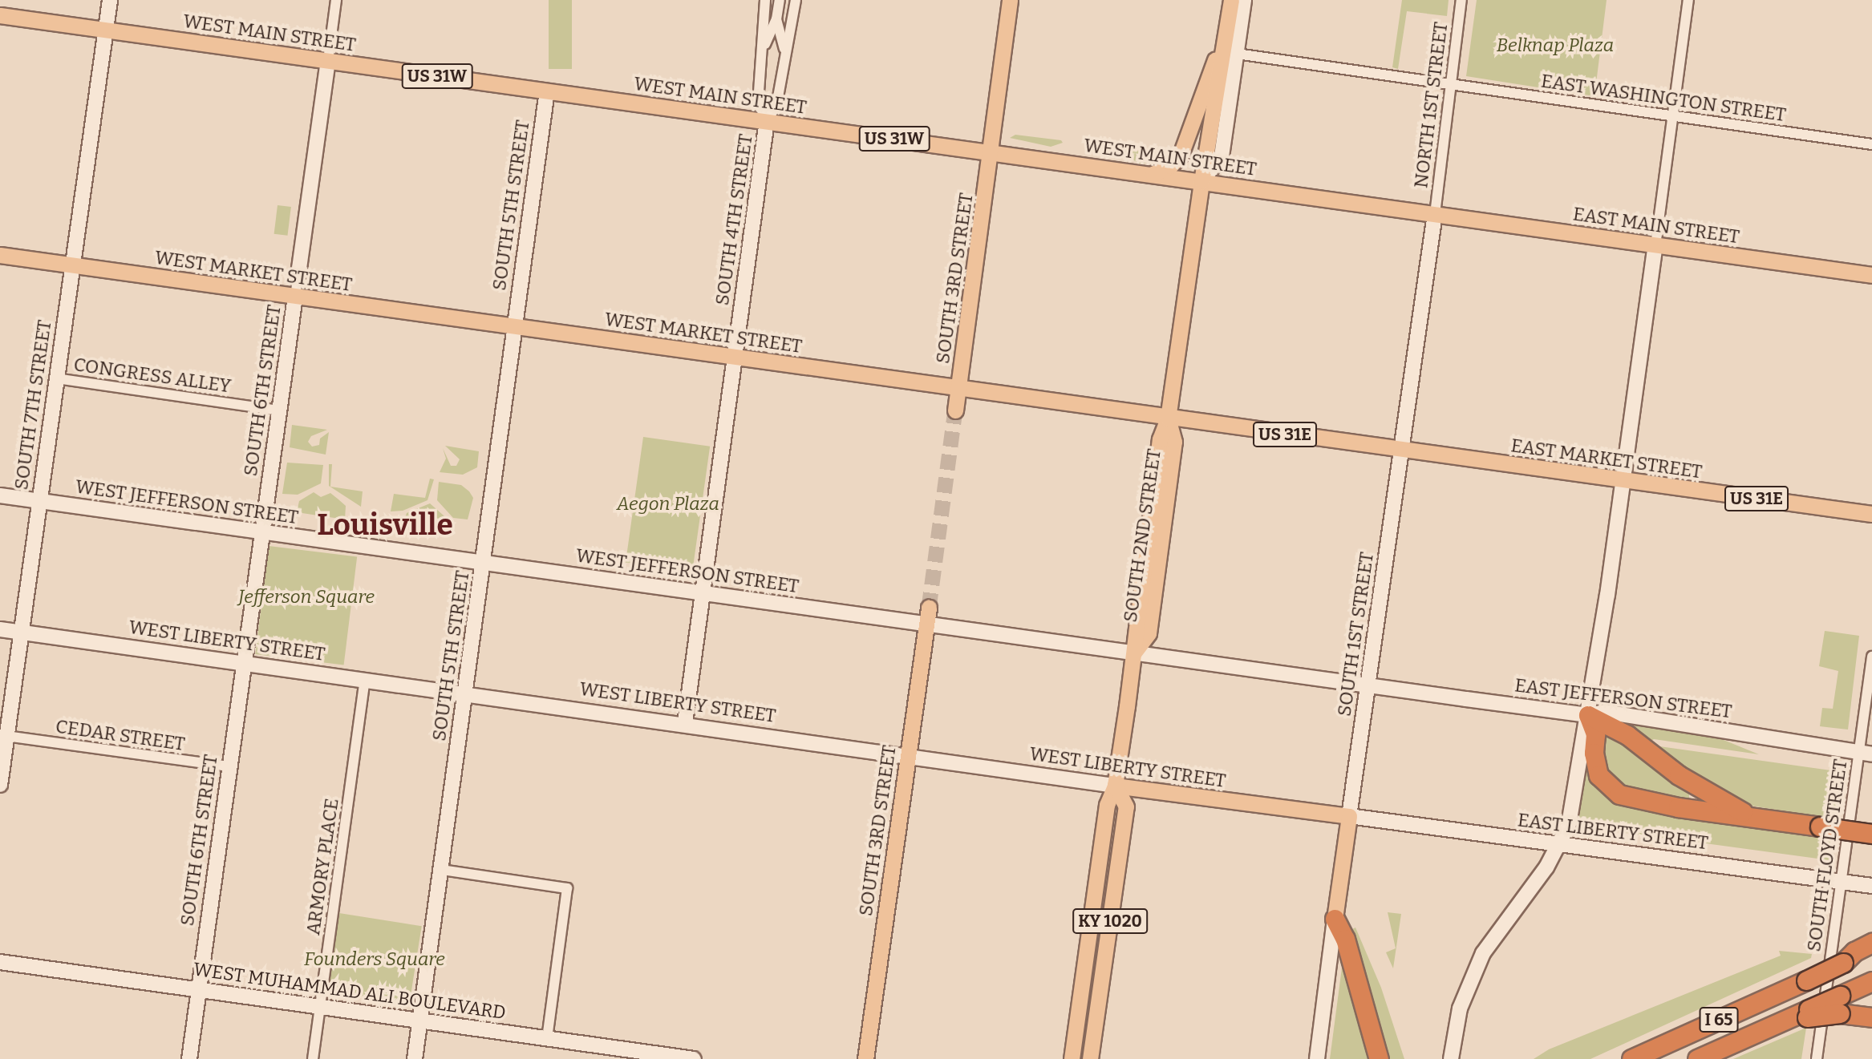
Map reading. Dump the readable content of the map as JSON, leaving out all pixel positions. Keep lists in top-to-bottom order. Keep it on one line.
{"streets":{"highway":["I 65"],"main road":["WEST MAIN STREET","US 31W","EAST MAIN STREET","WEST MARKET STREET","SOUTH 3RD STREET","US 31E","EAST MARKET STREET","SOUTH 2ND STREET","SOUTH 1ST STREET","WEST LIBERTY STREET","KY 1020"],"street":["EAST WASHINGTON STREET","NORTH 1ST STREET","SOUTH 5TH STREET","SOUTH 4TH STREET","CONGRESS ALLEY","SOUTH 6TH STREET","SOUTH 7TH STREET","WEST JEFFERSON STREET","EAST JEFFERSON STREET","CEDAR STREET","EAST LIBERTY STREET","SOUTH FLOYD STREET","ARMORY PLACE","WEST MUHAMMAD ALI BOULEVARD"]},"crossings":[["WEST MAIN STREET","NORTH 1ST STREET"],["WEST MAIN STREET","SOUTH 5TH STREET"],["WEST MAIN STREET","SOUTH 4TH STREET"],["WEST MAIN STREET","EAST MAIN STREET"],["WEST MAIN STREET","SOUTH 3RD STREET"],["WEST MAIN STREET","SOUTH 6TH STREET"],["WEST MAIN STREET","SOUTH 7TH STREET"],["WEST MAIN STREET","SOUTH 2ND STREET"],["WEST MAIN STREET","SOUTH 1ST STREET"],["EAST WASHINGTON STREET","NORTH 1ST STREET"],["NORTH 1ST STREET","EAST MAIN STREET"],["NORTH 1ST STREET","SOUTH 1ST STREET"],["SOUTH 5TH STREET","WEST MARKET STREET"],["SOUTH 5TH STREET","WEST JEFFERSON STREET"],["SOUTH 5TH STREET","WEST LIBERTY STREET"],["SOUTH 5TH STREET","WEST MUHAMMAD ALI BOULEVARD"],["SOUTH 4TH STREET","WEST MARKET STREET"],["SOUTH 4TH STREET","WEST JEFFERSON STREET"],["SOUTH 4TH STREET","WEST LIBERTY STREET"],["EAST MAIN STREET","SOUTH 1ST STREET"],["WEST MARKET STREET","SOUTH 3RD STREET"],["WEST MARKET STREET","SOUTH 6TH STREET"],["WEST MARKET STREET","SOUTH 7TH STREET"],["WEST MARKET STREET","EAST MARKET STREET"],["WEST MARKET STREET","SOUTH 2ND STREET"],["WEST MARKET STREET","SOUTH 1ST STREET"],["SOUTH 3RD STREET","WEST JEFFERSON STREET"],["SOUTH 3RD STREET","WEST LIBERTY STREET"],["CONGRESS ALLEY","SOUTH 6TH STREET"],["CONGRESS ALLEY","SOUTH 7TH STREET"],["SOUTH 6TH STREET","WEST JEFFERSON STREET"],["SOUTH 6TH STREET","WEST LIBERTY STREET"],["SOUTH 6TH STREET","CEDAR STREET"],["SOUTH 6TH STREET","WEST MUHAMMAD ALI BOULEVARD"],["SOUTH 7TH STREET","WEST JEFFERSON STREET"],["SOUTH 7TH STREET","WEST LIBERTY STREET"],["SOUTH 7TH STREET","CEDAR STREET"],["EAST MARKET STREET","SOUTH 1ST STREET"],["WEST JEFFERSON STREET","SOUTH 2ND STREET"],["WEST JEFFERSON STREET","SOUTH 1ST STREET"],["WEST JEFFERSON STREET","EAST JEFFERSON STREET"],["SOUTH 2ND STREET","WEST LIBERTY STREET"],["SOUTH 2ND STREET","KY 1020"],["SOUTH 1ST STREET","WEST LIBERTY STREET"],["SOUTH 1ST STREET","EAST JEFFERSON STREET"],["SOUTH 1ST STREET","EAST LIBERTY STREET"],["WEST LIBERTY STREET","EAST LIBERTY STREET"],["WEST LIBERTY STREET","ARMORY PLACE"],["WEST LIBERTY STREET","KY 1020"],["EAST JEFFERSON STREET","SOUTH FLOYD STREET"],["EAST LIBERTY STREET","SOUTH FLOYD STREET"],["ARMORY PLACE","WEST MUHAMMAD ALI BOULEVARD"]],"districts":["Louisville"],"parks":["Belknap Plaza","Aegon Plaza","Jefferson Square","Founders Square"]}
